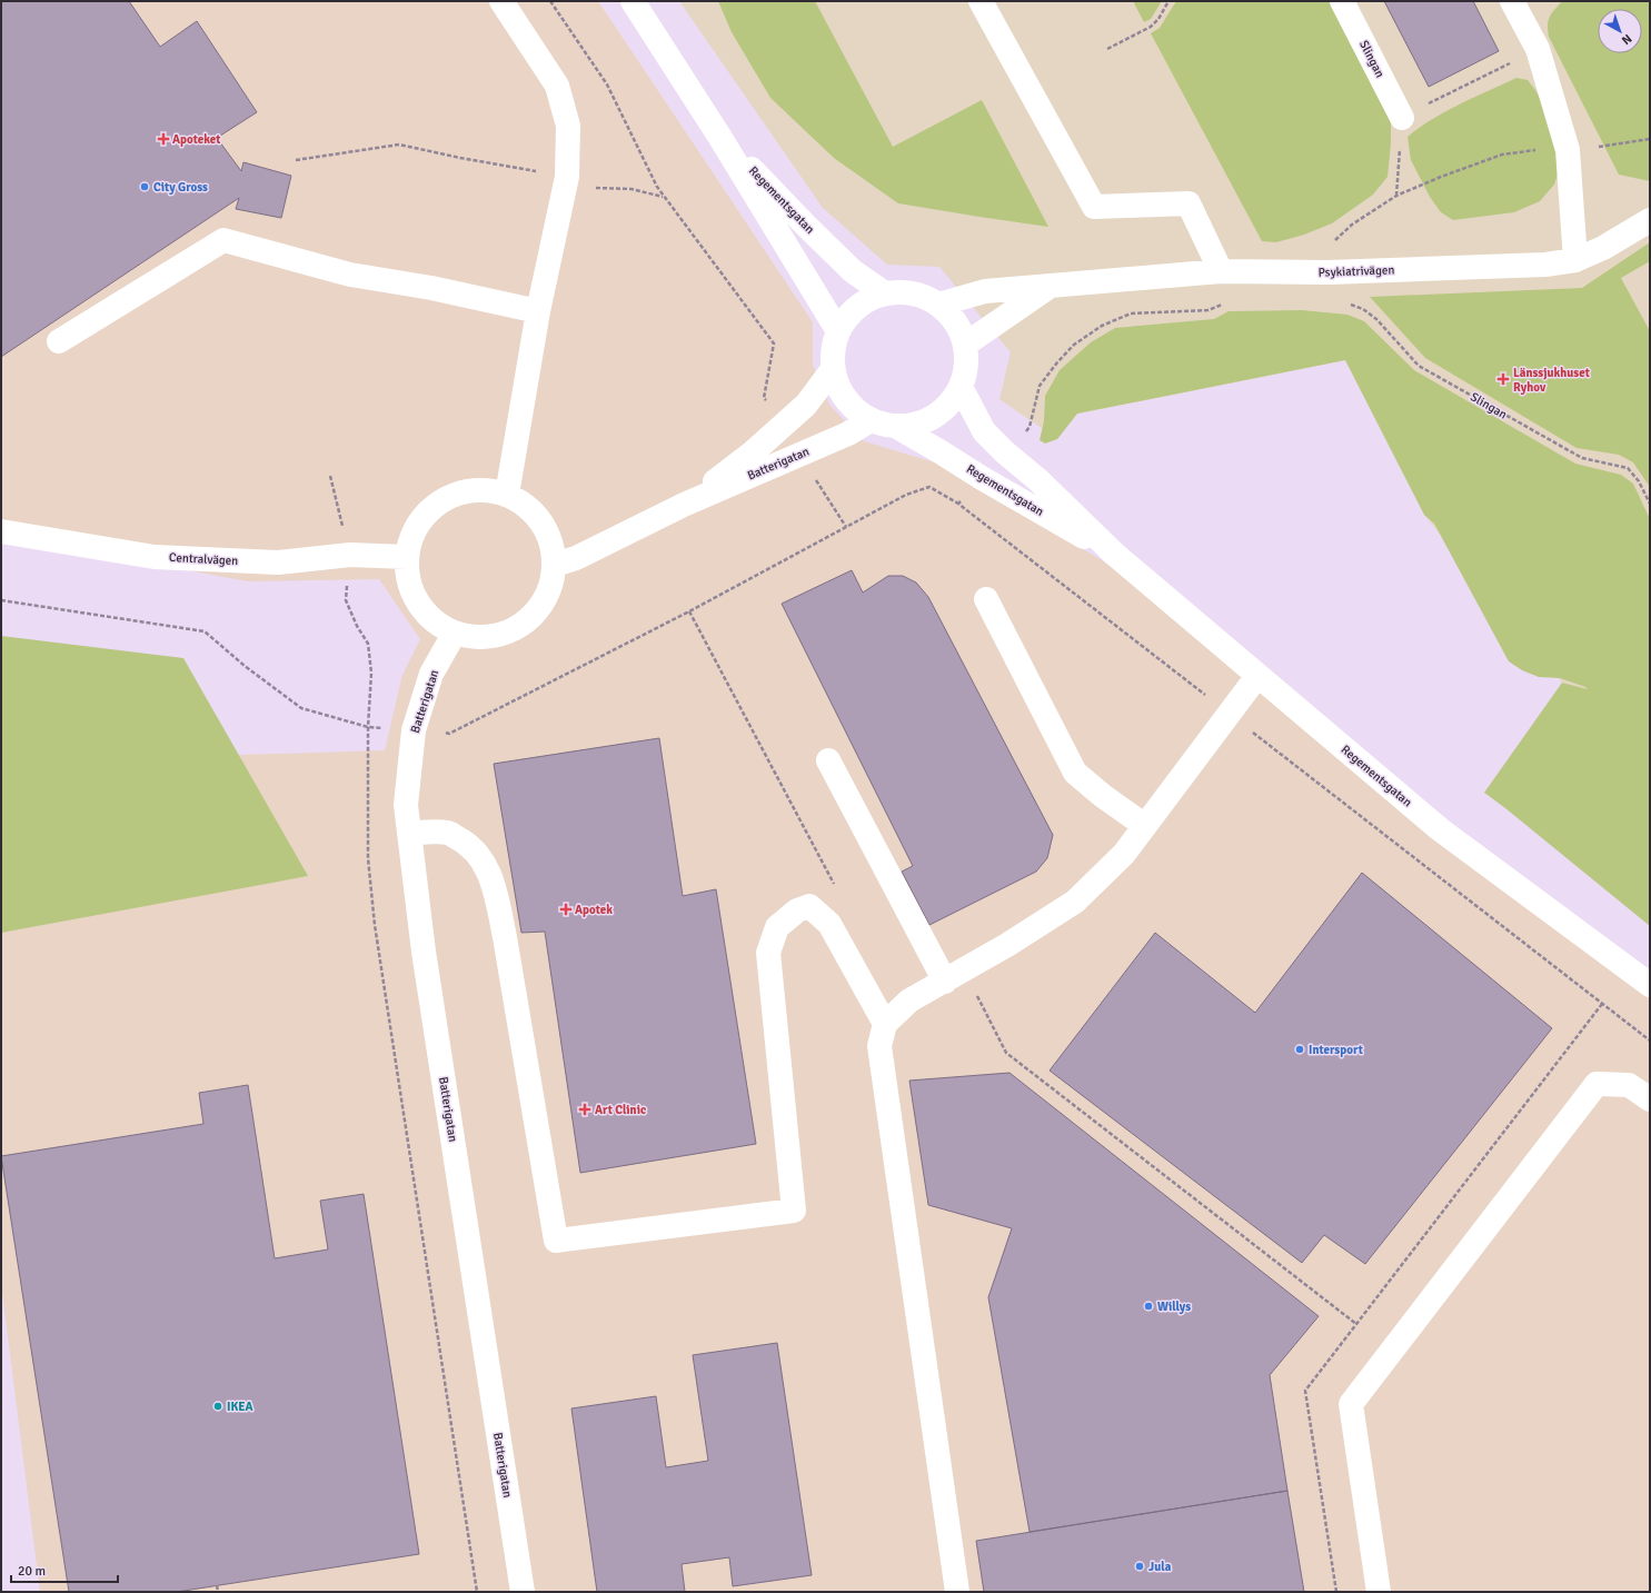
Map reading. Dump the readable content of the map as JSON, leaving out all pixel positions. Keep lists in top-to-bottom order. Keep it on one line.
{"streets":{"street":["Slingan","Regementsgatan","Psykiatrivägen","Batterigatan","Centralvägen"]},"crossings":[["Regementsgatan","Psykiatrivägen"],["Regementsgatan","Batterigatan"],["Psykiatrivägen","Batterigatan"],["Batterigatan","Centralvägen"]],"places":{"health":["Apoteket","Länssjukhuset Ryhov","Apotek","Art Clinic"],"other":["City Gross","Intersport","Willys","IKEA","Jula"]},"scale_bar":"20 m","north":"bottom right"}
